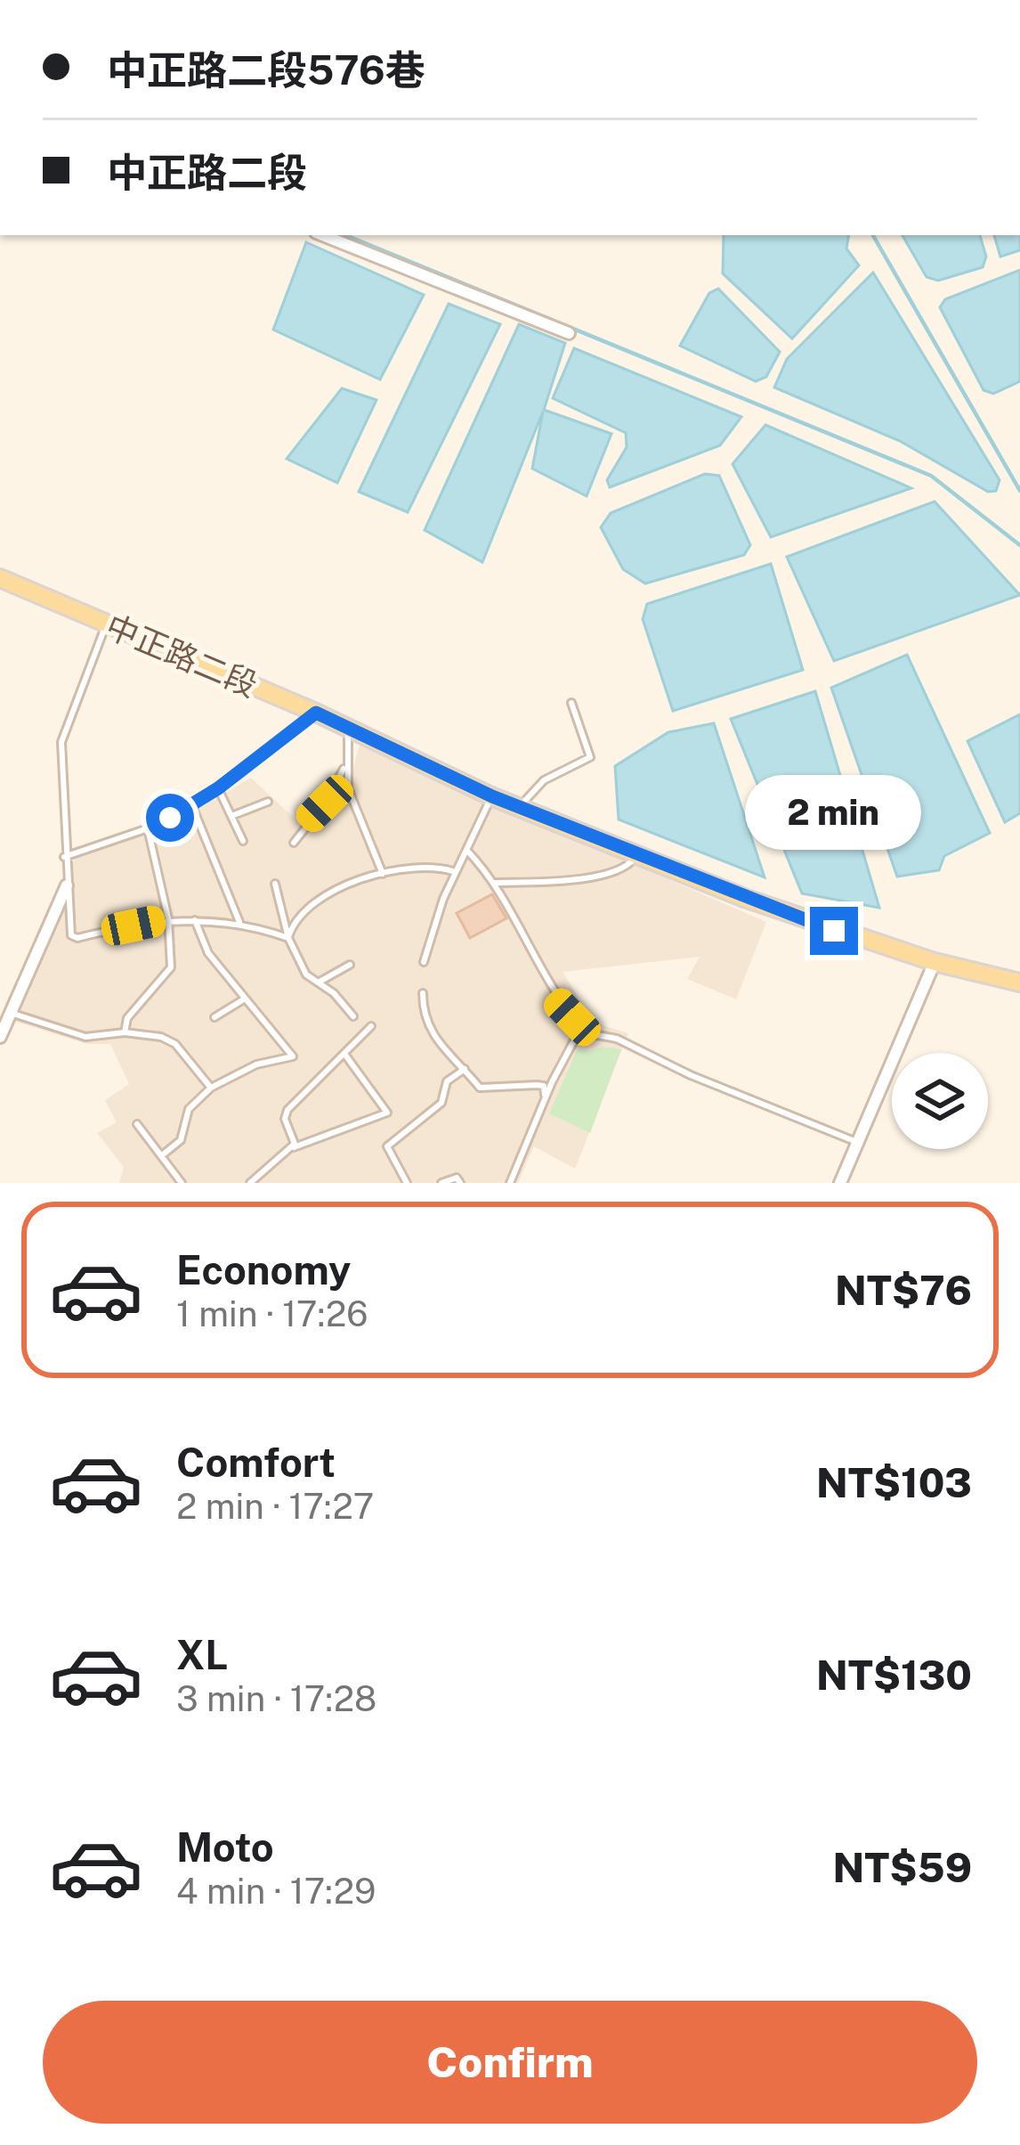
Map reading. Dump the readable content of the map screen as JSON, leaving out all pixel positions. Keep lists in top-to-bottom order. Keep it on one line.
{"streets":{"main road":["中正路二段"]},"page":{"banner":["中正路二段576巷","中正路二段"],"bubble":"2 min","list":[{"name":"Economy","note":"1 min · 17:26","value":"NT$76"},{"name":"Comfort","note":"2 min · 17:27","value":"NT$103"},{"name":"XL","note":"3 min · 17:28","value":"NT$130"},{"name":"Moto","note":"4 min · 17:29","value":"NT$59"}],"buttons":"Confirm"}}
